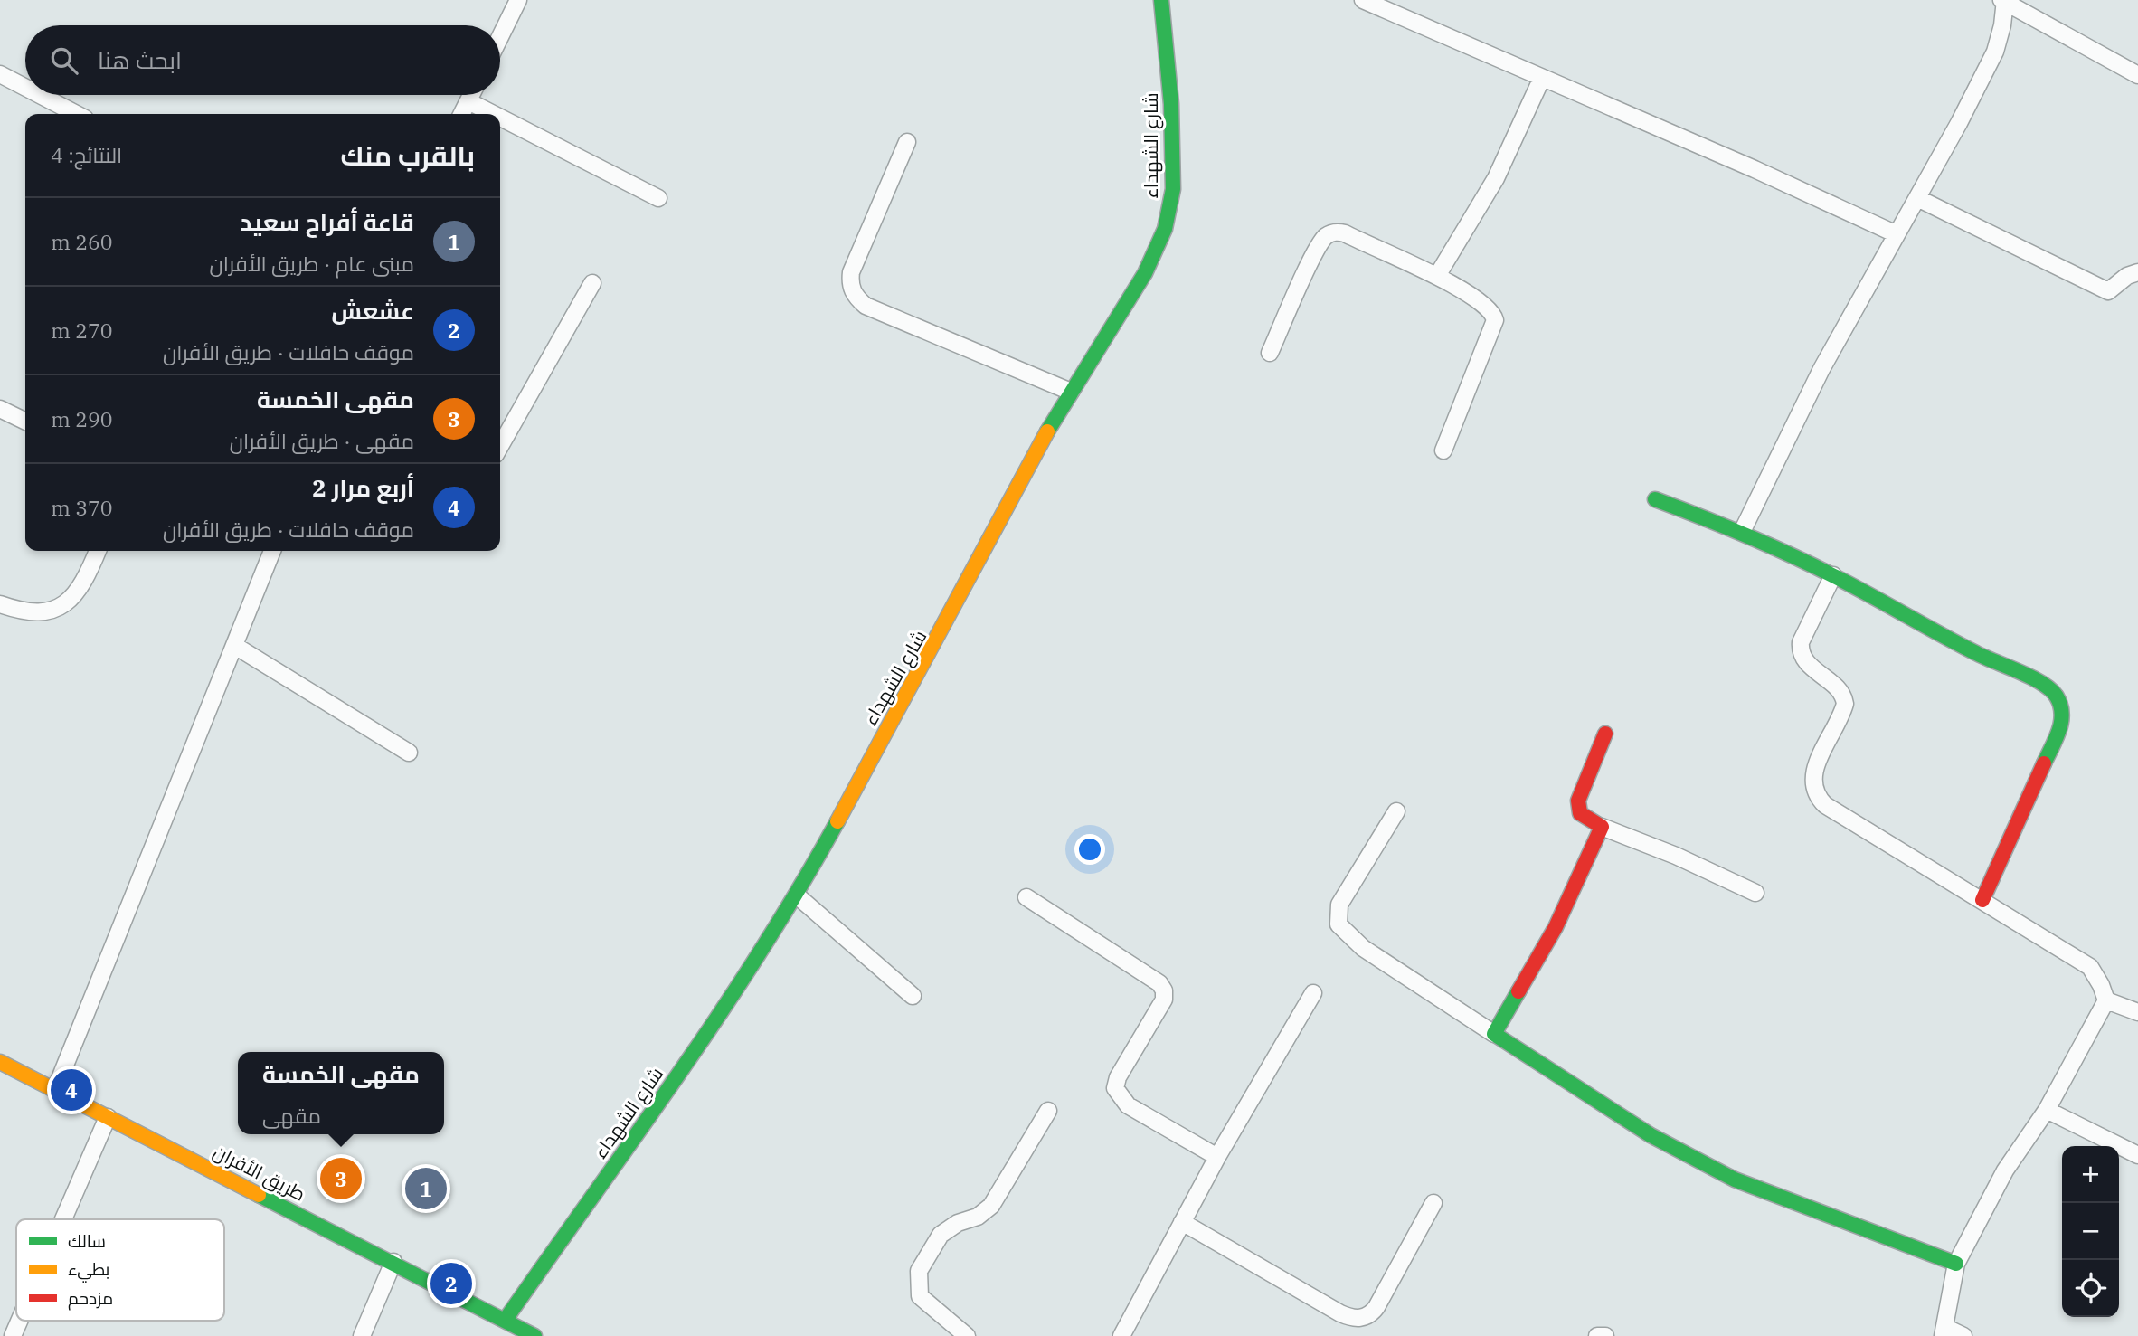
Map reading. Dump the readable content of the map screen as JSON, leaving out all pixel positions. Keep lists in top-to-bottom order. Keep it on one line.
{"streets":{"street":["شارع الشهداء","طريق الأفران"]},"crossings":[["شارع الشهداء","طريق الأفران"]],"legend":["سالك","بطيء","مزدحم"],"page":{"search":"ابحث هنا","heading":["بالقرب منك","النتائج: 4"],"list":[{"mark":"1","name":"قاعة أفراح سعيد","note":"مبنى عام · طريق الأفران","value":"260 m"},{"mark":"2","name":"عشعش","note":"موقف حافلات · طريق الأفران","value":"270 m"},{"mark":"3","name":"مقهى الخمسة","note":"مقهى · طريق الأفران","value":"290 m"},{"mark":"4","name":"أربع مرار 2","note":"موقف حافلات · طريق الأفران","value":"370 m"}],"popup":["مقهى الخمسة","مقهى"],"pins":["4","3","1","2"],"map_buttons":["+","−"]}}
